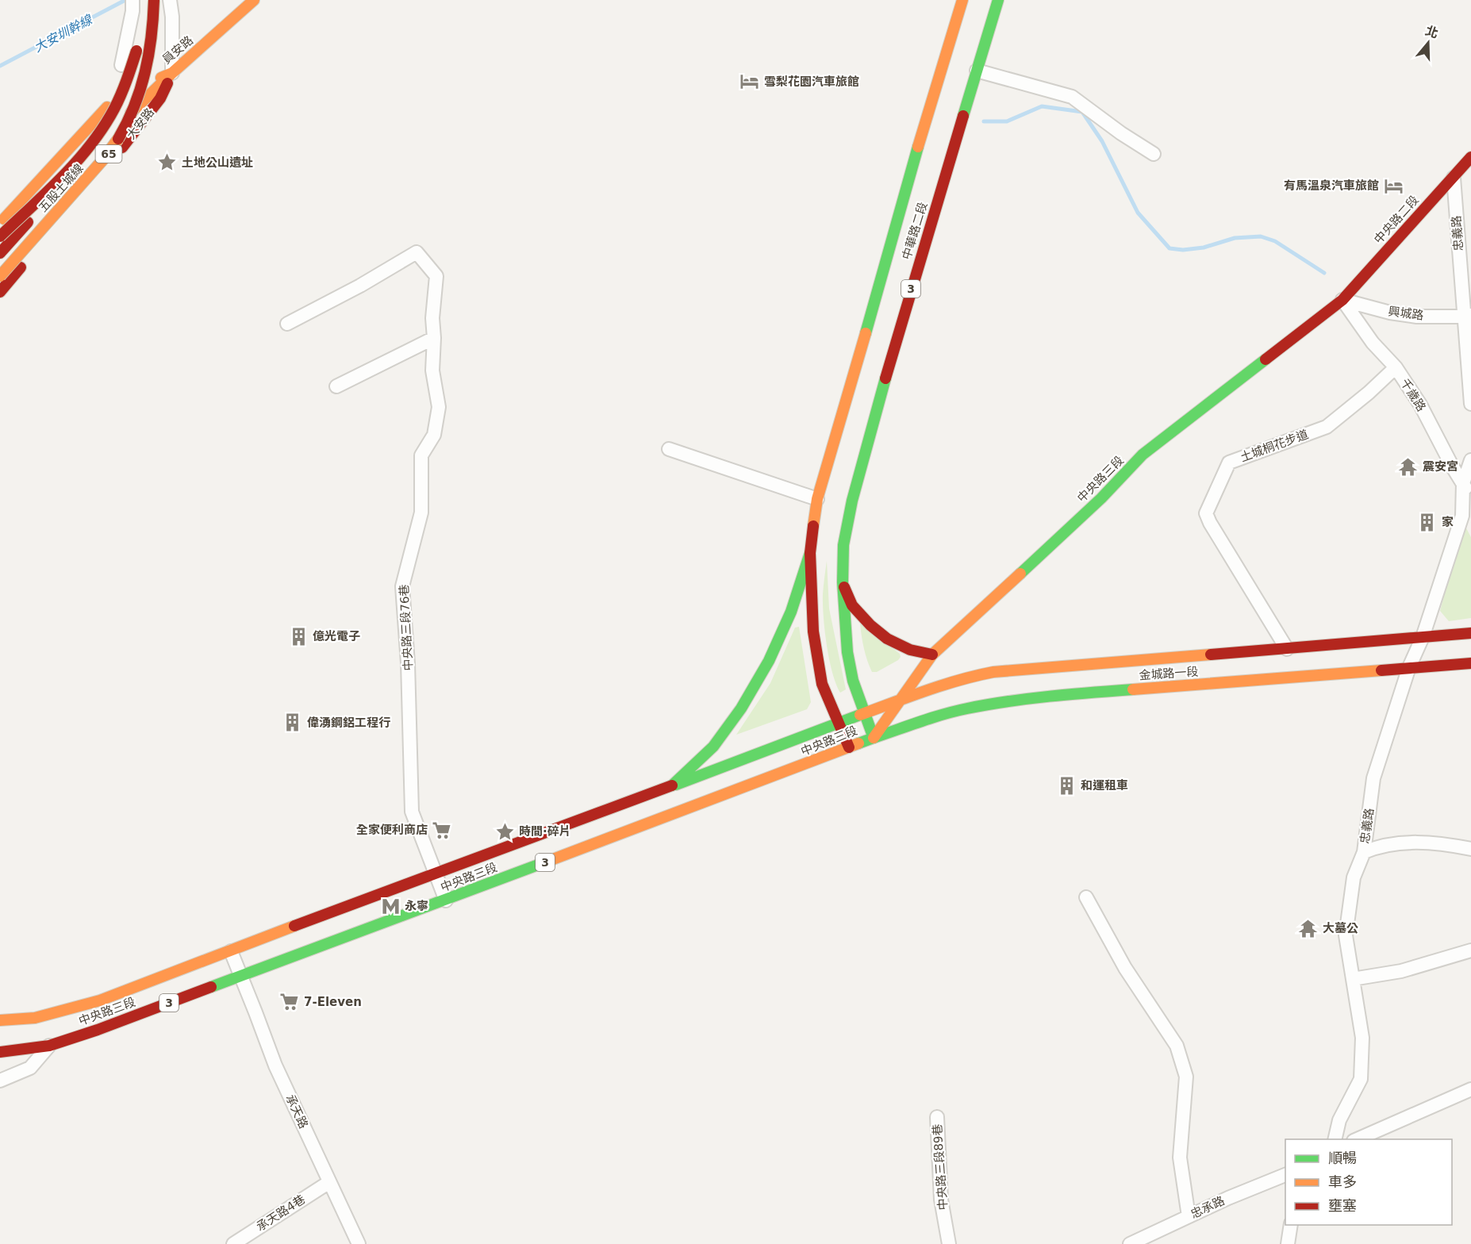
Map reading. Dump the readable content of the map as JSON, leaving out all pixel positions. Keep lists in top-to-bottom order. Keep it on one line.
{"streets":{"main road":["員安路","大安路","65","五股土城線","中央路二段","中華路二段","3","中央路三段","金城路一段"],"street":["忠義路","興城路","千歲路","土城桐花步道","中央路三段76巷","承天路","中央路三段89巷","忠承路","承天路4巷"]},"crossings":[["員安路","大安路"],["中央路二段","忠義路"],["中央路二段","興城路"],["中央路二段","千歲路"],["中央路二段","中央路三段"],["中華路二段","3"],["忠義路","興城路"],["忠義路","千歲路"],["忠義路","金城路一段"],["3","中央路三段"],["3","金城路一段"],["興城路","千歲路"],["興城路","中央路三段"],["千歲路","土城桐花步道"],["千歲路","中央路三段"],["土城桐花步道","金城路一段"],["中央路三段","中央路三段76巷"],["中央路三段","金城路一段"],["中央路三段","承天路"],["承天路","承天路4巷"]],"water":["大安圳幹線"],"places":{"hotel":["雪梨花園汽車旅館","有馬溫泉汽車旅館"],"place":["土地公山遺址","時間·碎片"],"temple":["震安宮","大墓公"],"building":["家","億光電子","偉湧鋼鋁工程行","和運租車"],"supermarket":["全家便利商店","7-Eleven"],"metro station":["永寧"]},"legend":["順暢","車多","壅塞"],"north":"top"}
